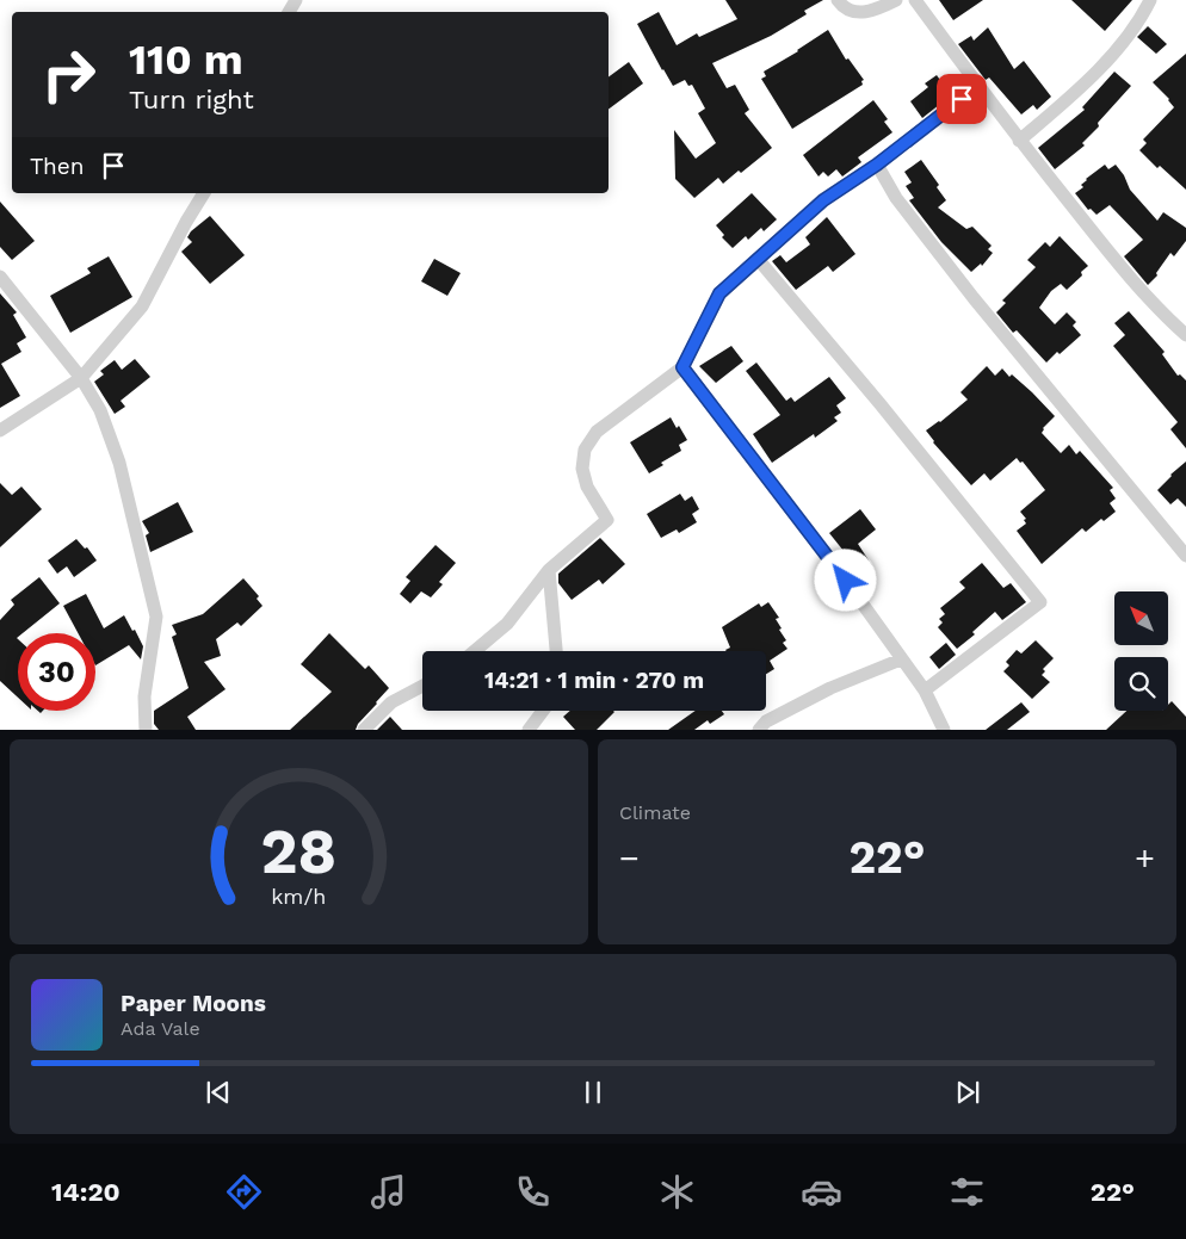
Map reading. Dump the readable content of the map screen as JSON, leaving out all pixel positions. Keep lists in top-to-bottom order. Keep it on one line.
{"north":"top left","page":{"turn":["110 m","Turn right"],"then":"Then","limit":"30","trip":"14:21 · 1 min · 270 m","tile":"Climate","heat":["−","22°","+"],"song":["Paper Moons","Ada Vale"],"tabs":["14:20","22°"],"gauge":["28","km/h"]}}
